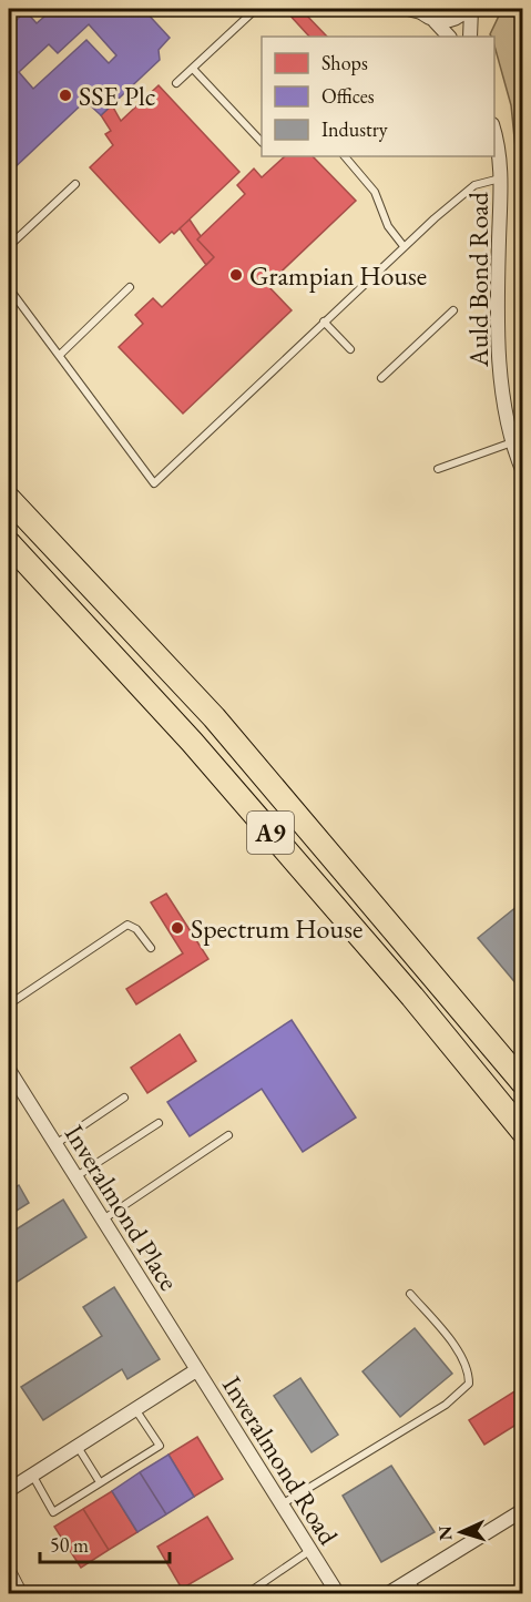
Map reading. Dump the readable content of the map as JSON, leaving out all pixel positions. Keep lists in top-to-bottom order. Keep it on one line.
{"streets":{"highway":["A9"],"street":["Auld Bond Road","Inveralmond Place","Inveralmond Road"]},"crossings":[["Inveralmond Place","Inveralmond Road"]],"places":["SSE Plc","Grampian House","Spectrum House"],"legend":["Shops","Offices","Industry"],"scale_bar":"50 m","north":"left"}
